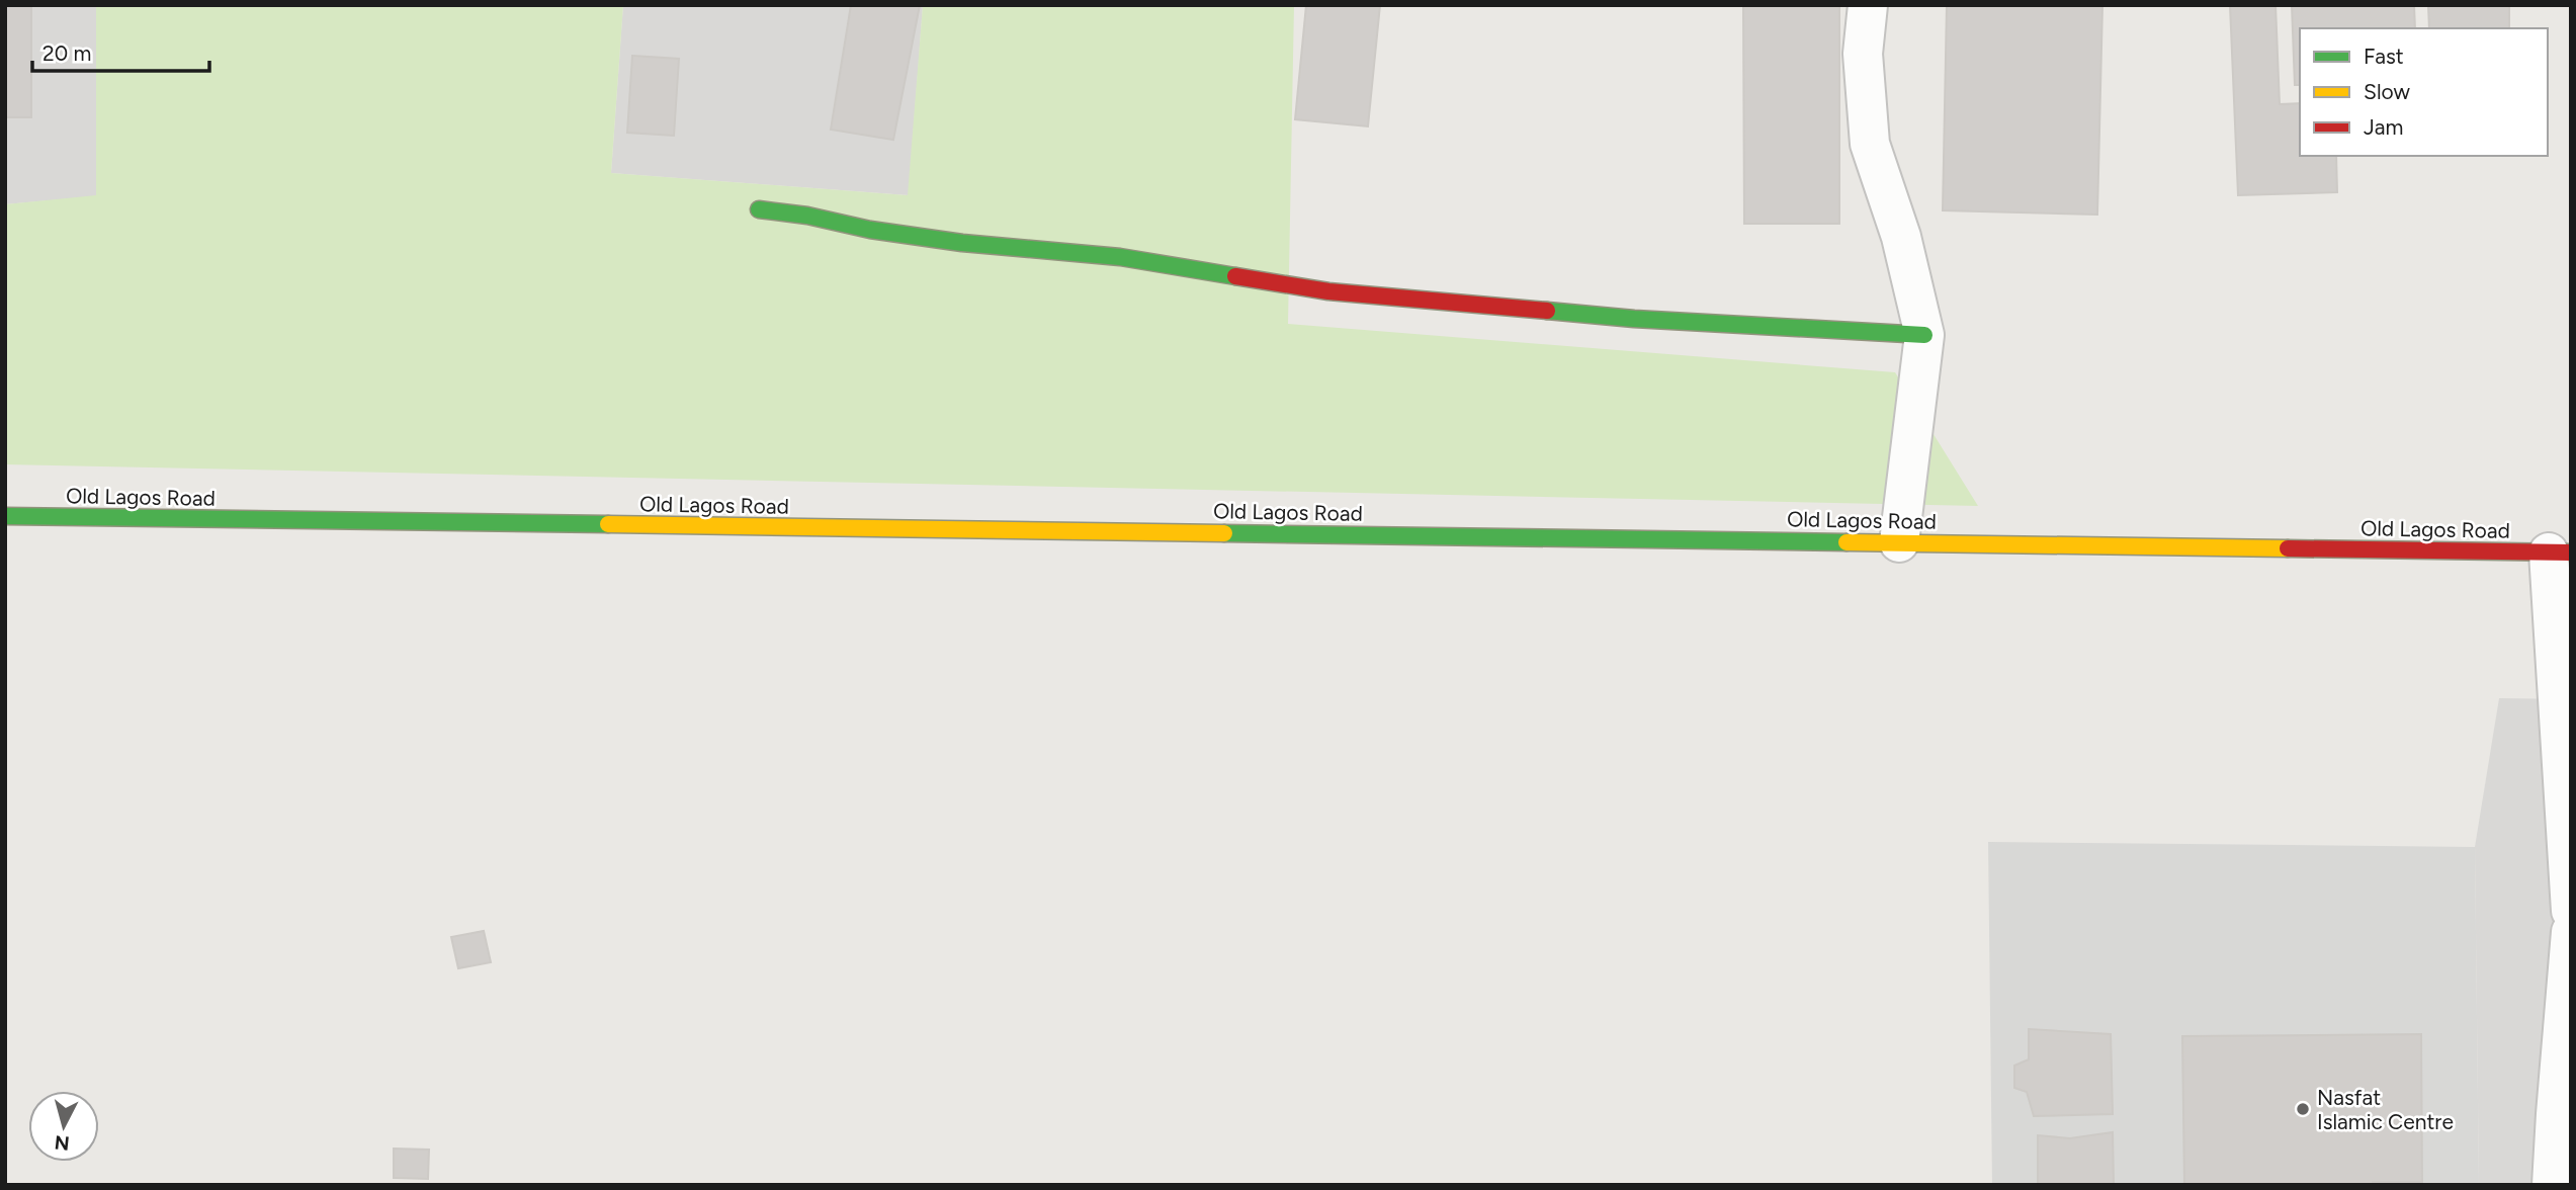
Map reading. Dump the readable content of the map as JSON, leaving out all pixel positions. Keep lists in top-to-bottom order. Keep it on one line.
{"streets":{"main road":["Old Lagos Road"]},"places":["Nasfat Islamic Centre"],"legend":["Fast","Slow","Jam"],"scale_bar":"20 m","north":"bottom"}
